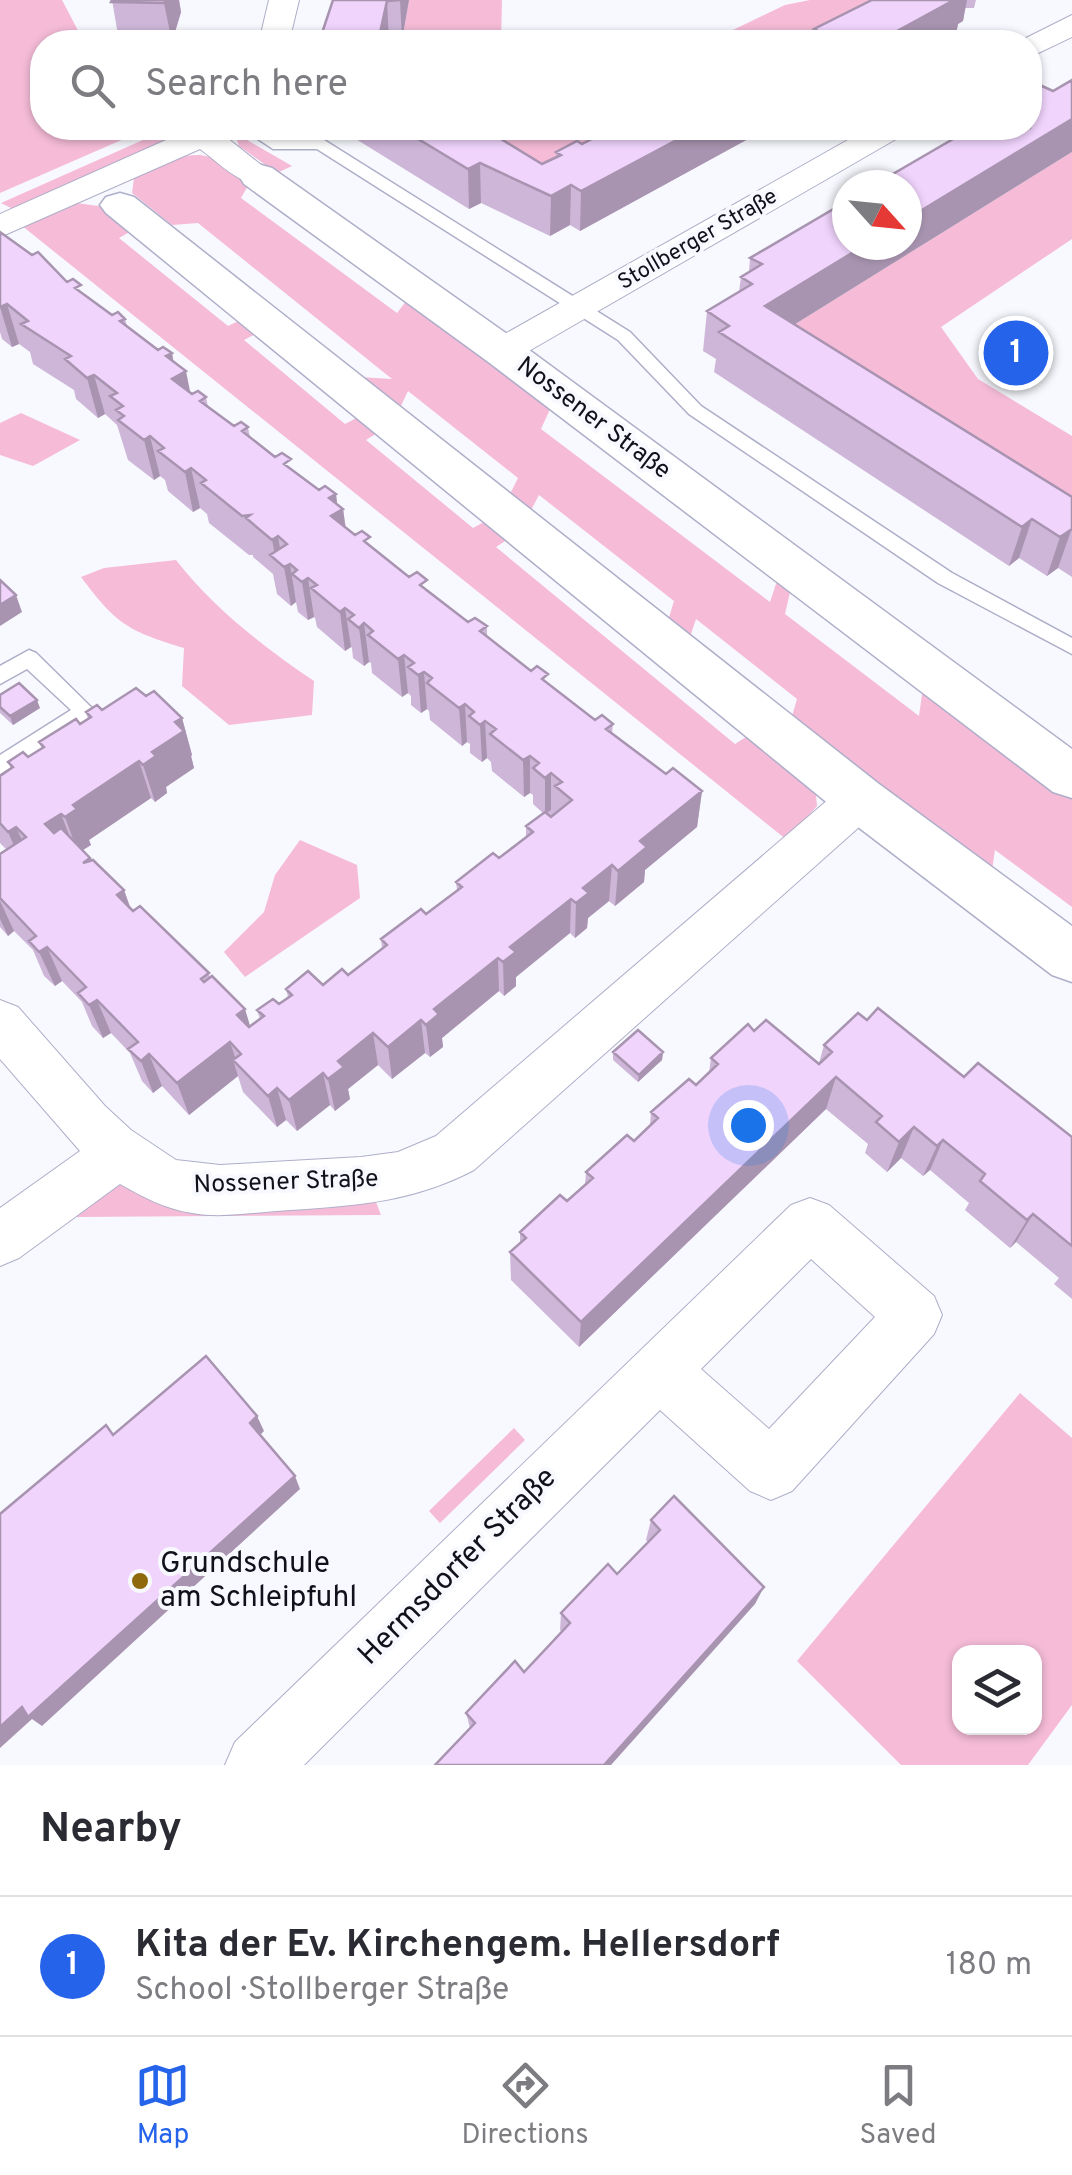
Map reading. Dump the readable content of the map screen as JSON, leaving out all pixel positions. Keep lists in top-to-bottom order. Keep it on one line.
{"streets":{"street":["Stollberger Straße","Nossener Straße","Hermsdorfer Straße"]},"crossings":[["Stollberger Straße","Nossener Straße"]],"places":["Grundschule am Schleipfuhl"],"north":"bottom right","page":{"search":"Search here","pins":"1","heading":"Nearby","list":[{"mark":"1","name":"Kita der Ev. Kirchengem. Hellersdorf","note":"School · Stollberger Straße","value":"180 m"}],"nav":["Map","Directions","Saved"]}}
